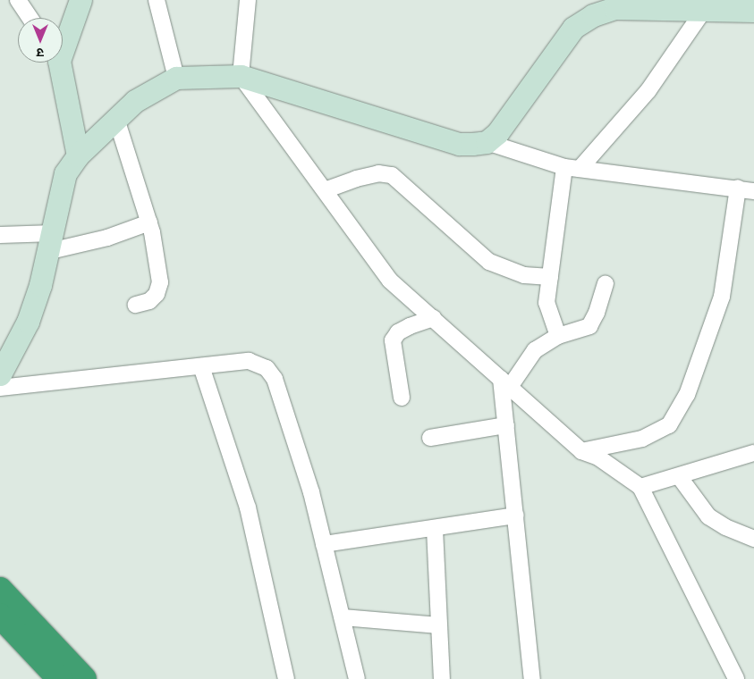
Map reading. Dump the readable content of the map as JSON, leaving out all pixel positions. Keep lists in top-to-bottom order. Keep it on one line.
{"north":"bottom"}
